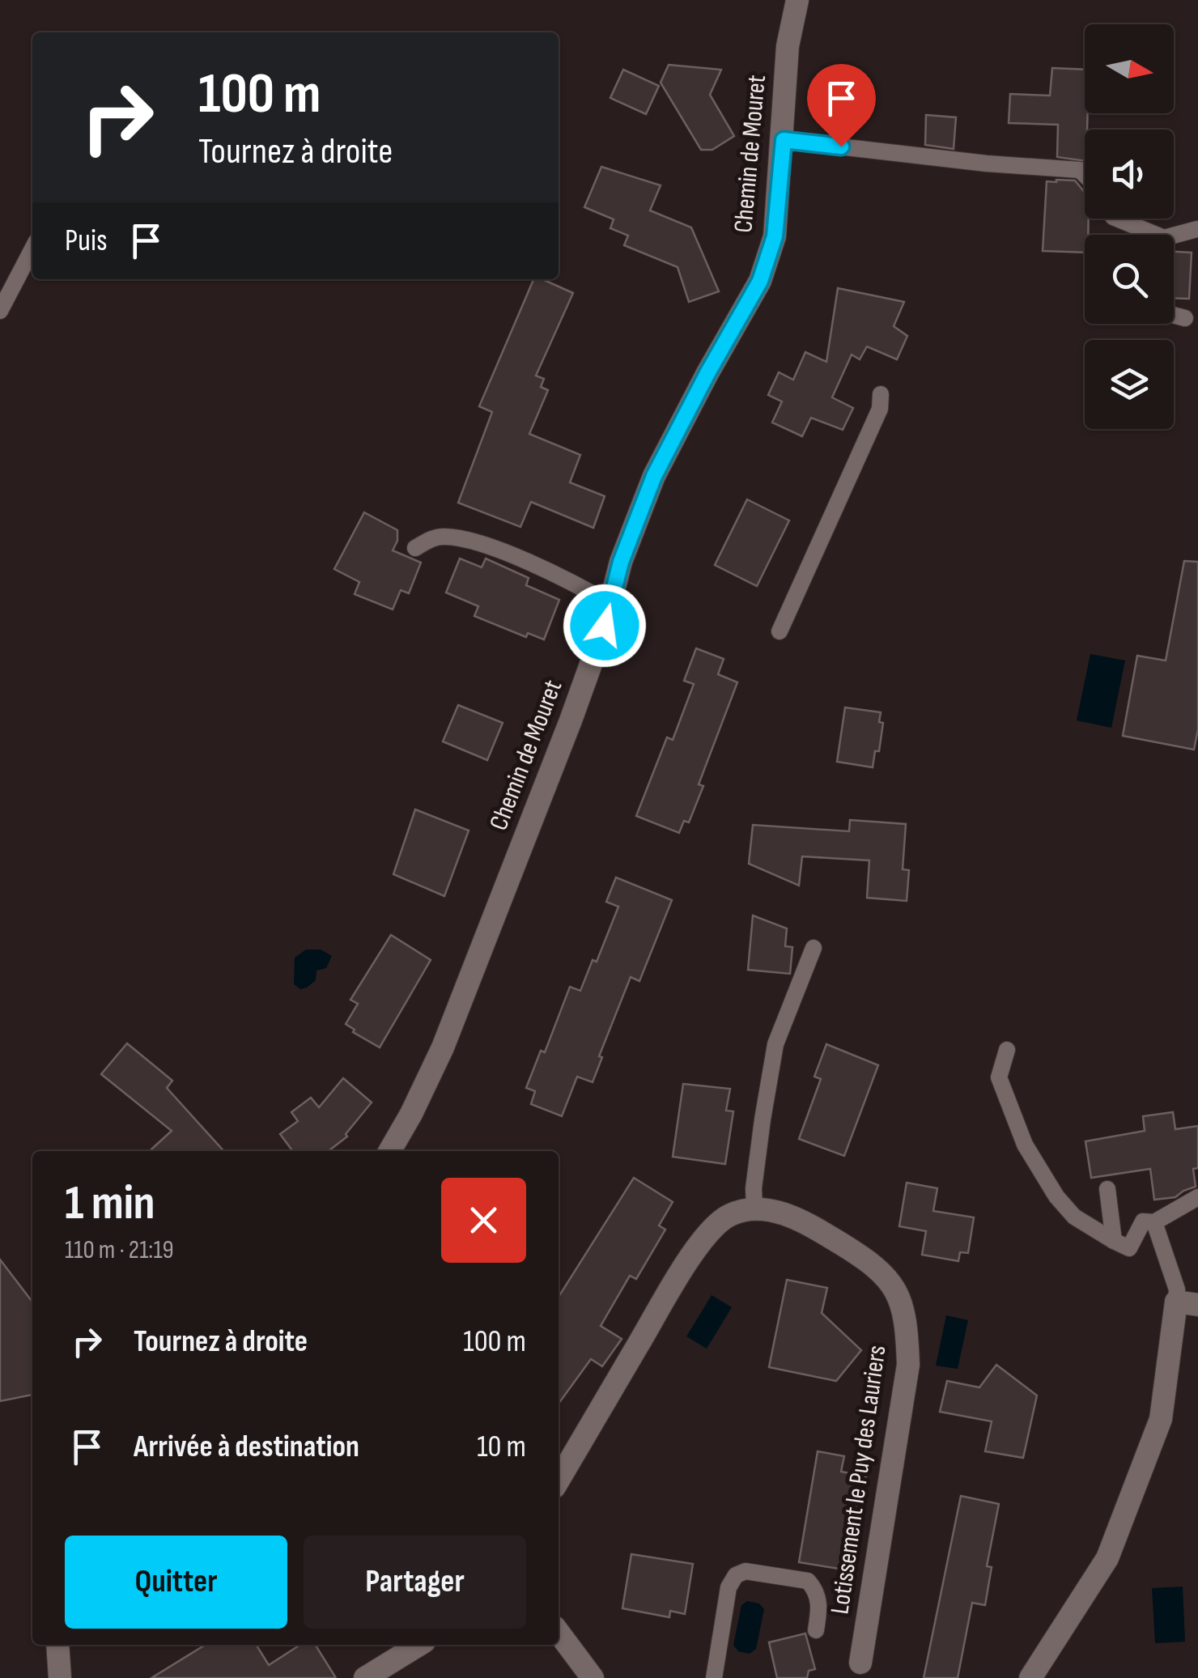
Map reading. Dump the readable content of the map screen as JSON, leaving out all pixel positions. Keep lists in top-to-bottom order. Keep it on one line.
{"streets":{"street":["Chemin de Mouret","Lotissement le Puy des Lauriers"]},"north":"right","page":{"turn":["100 m","Tournez à droite"],"then":"Puis","heading":["1 min","110 m · 21:19"],"list":[{"name":"Tournez à droite","value":"100 m"},{"name":"Arrivée à destination","value":"10 m"}],"buttons":["Quitter","Partager"]}}
